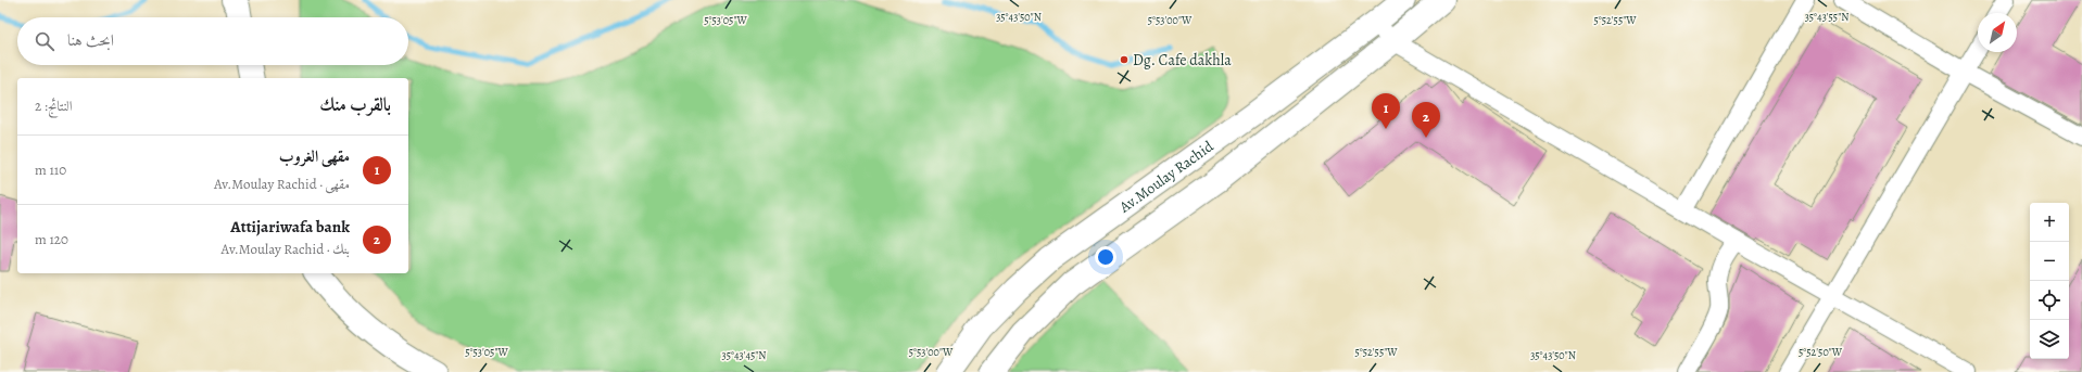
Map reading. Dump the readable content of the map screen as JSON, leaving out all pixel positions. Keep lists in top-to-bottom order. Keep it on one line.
{"streets":{"main road":["Av.Moulay Rachid"]},"places":["Dg. Cafe dakhla"],"north":"top right","page":{"search":"ابحث هنا","heading":["بالقرب منك","النتائج: 2"],"pins":["1","2"],"list":[{"mark":"1","name":"مقهى الغروب","note":"مقهى · Av.Moulay Rachid","value":"110 m"},{"mark":"2","name":"Attijariwafa bank","note":"بنك · Av.Moulay Rachid","value":"120 m"}],"map_buttons":["+","−"]},"coordinates":["35°43'50\"N","35°43'55\"N","5°53'05\"W","5°53'00\"W","5°52'55\"W","5°52'50\"W","35°43'45\"N"]}
